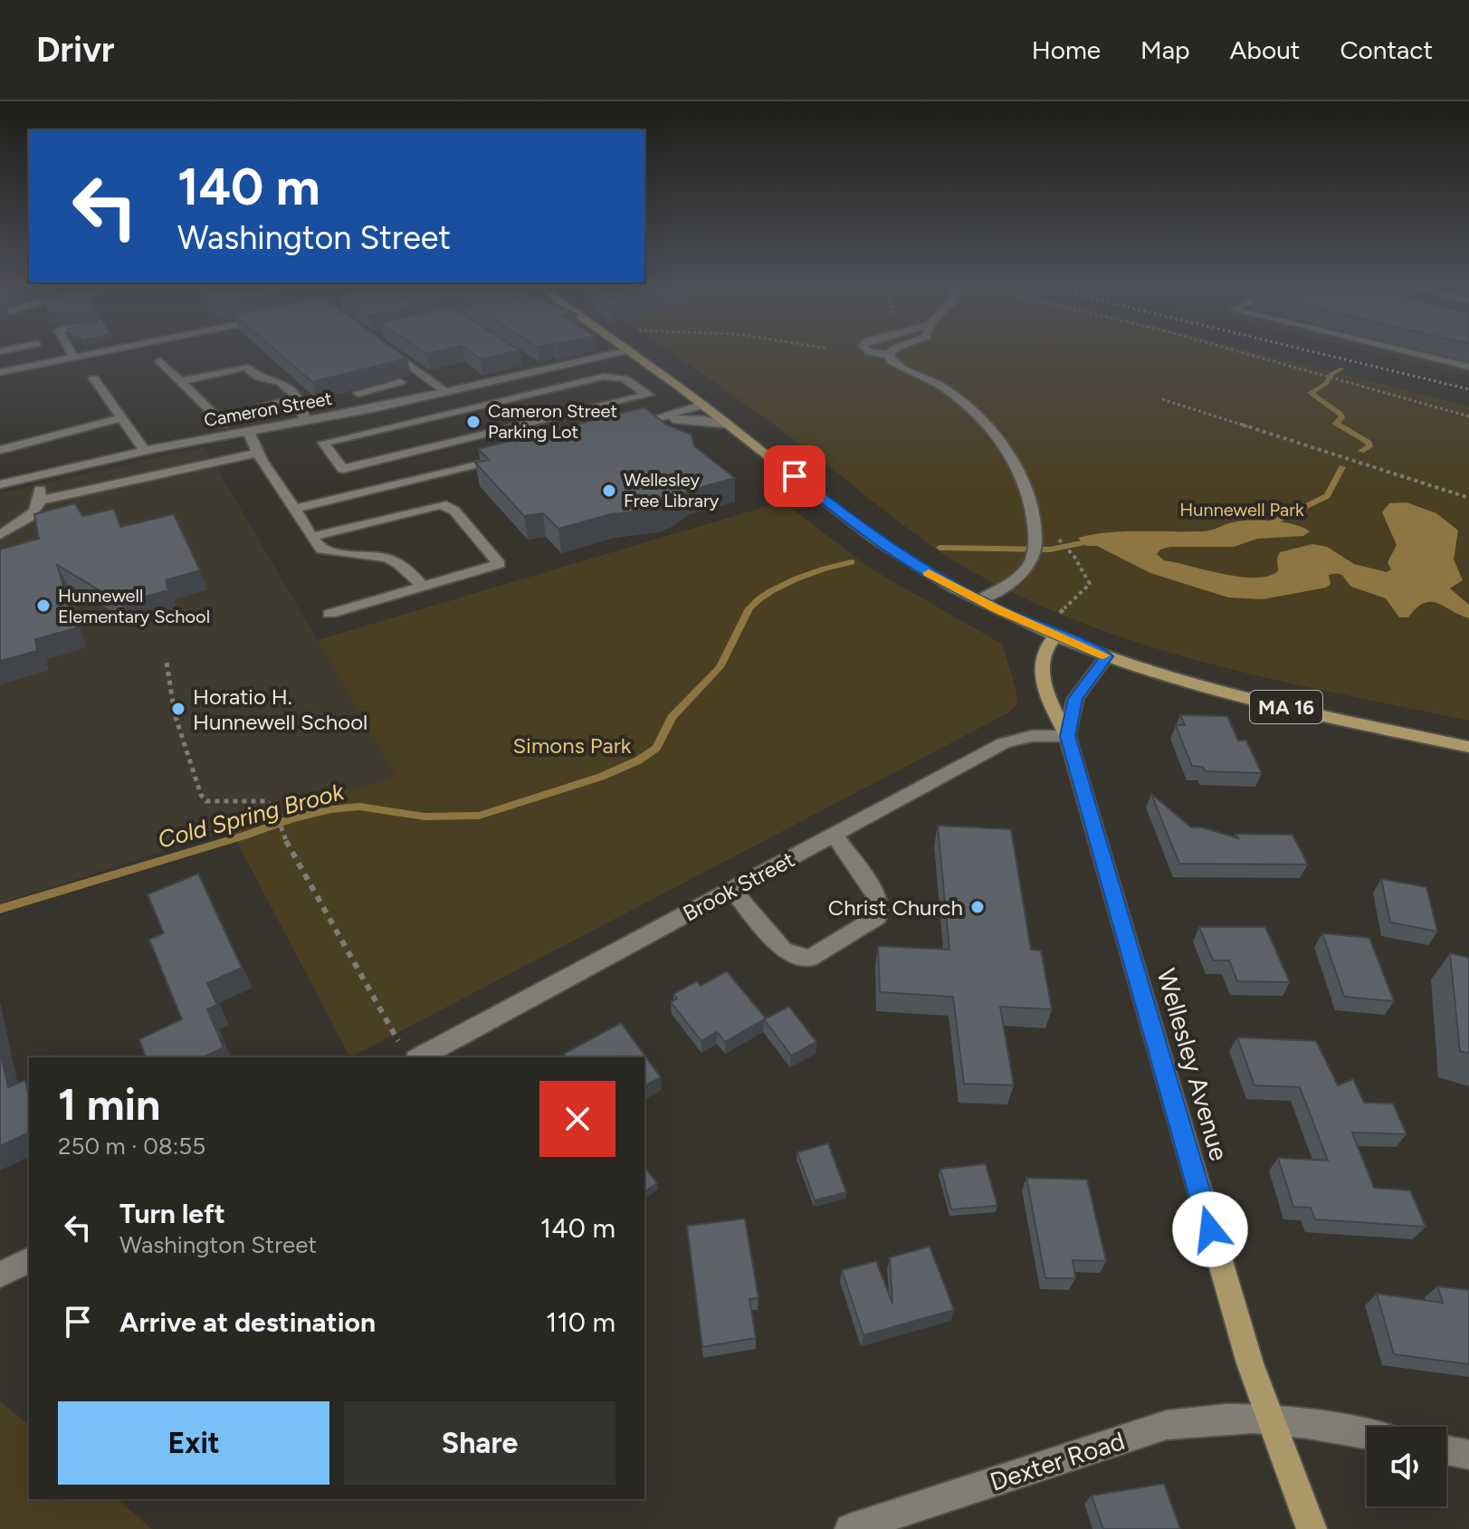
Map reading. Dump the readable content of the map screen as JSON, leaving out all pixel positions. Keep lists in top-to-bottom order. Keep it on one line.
{"streets":{"main road":["MA 16","Wellesley Avenue"],"street":["Cameron Street","Brook Street","Dexter Road"]},"crossings":[["MA 16","Wellesley Avenue"],["Brook Street","Wellesley Avenue"],["Wellesley Avenue","Dexter Road"]],"water":["Cold Spring Brook"],"parks":["Hunnewell Park","Simons Park"],"places":["Cameron Street Parking Lot","Wellesley Free Library","Hunnewell Elementary School","Horatio H. Hunnewell School","Christ Church"],"page":{"header":"Drivr","nav":["Home","Map","About","Contact"],"turn":["140 m","Washington Street"],"heading":["1 min","250 m · 08:55"],"list":[{"name":"Turn left","note":"Washington Street","value":"140 m"},{"name":"Arrive at destination","value":"110 m"}],"buttons":["Exit","Share"]}}
